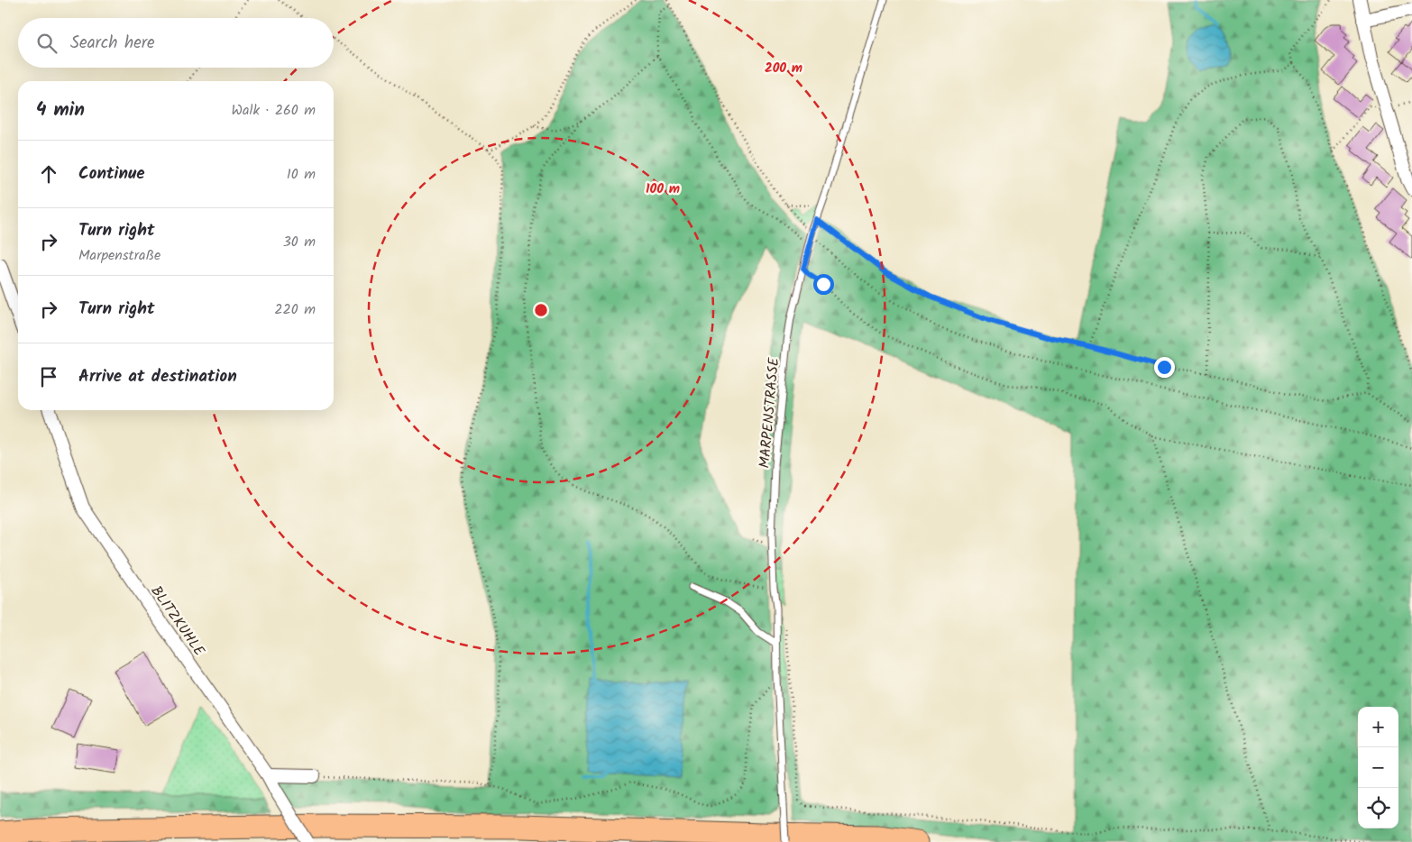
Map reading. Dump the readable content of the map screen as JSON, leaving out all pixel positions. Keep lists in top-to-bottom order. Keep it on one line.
{"streets":{"street":["BLITZKUHLE"],"lane":["MARPENSTRASSE"]},"page":{"search":"Search here","heading":["4 min","Walk · 260 m"],"list":[["Continue","10 m"],["Turn right","Marpenstraße","30 m"],["Turn right","220 m"],"Arrive at destination"],"map_buttons":["+","−"]},"rings":["200 m","100 m"]}
